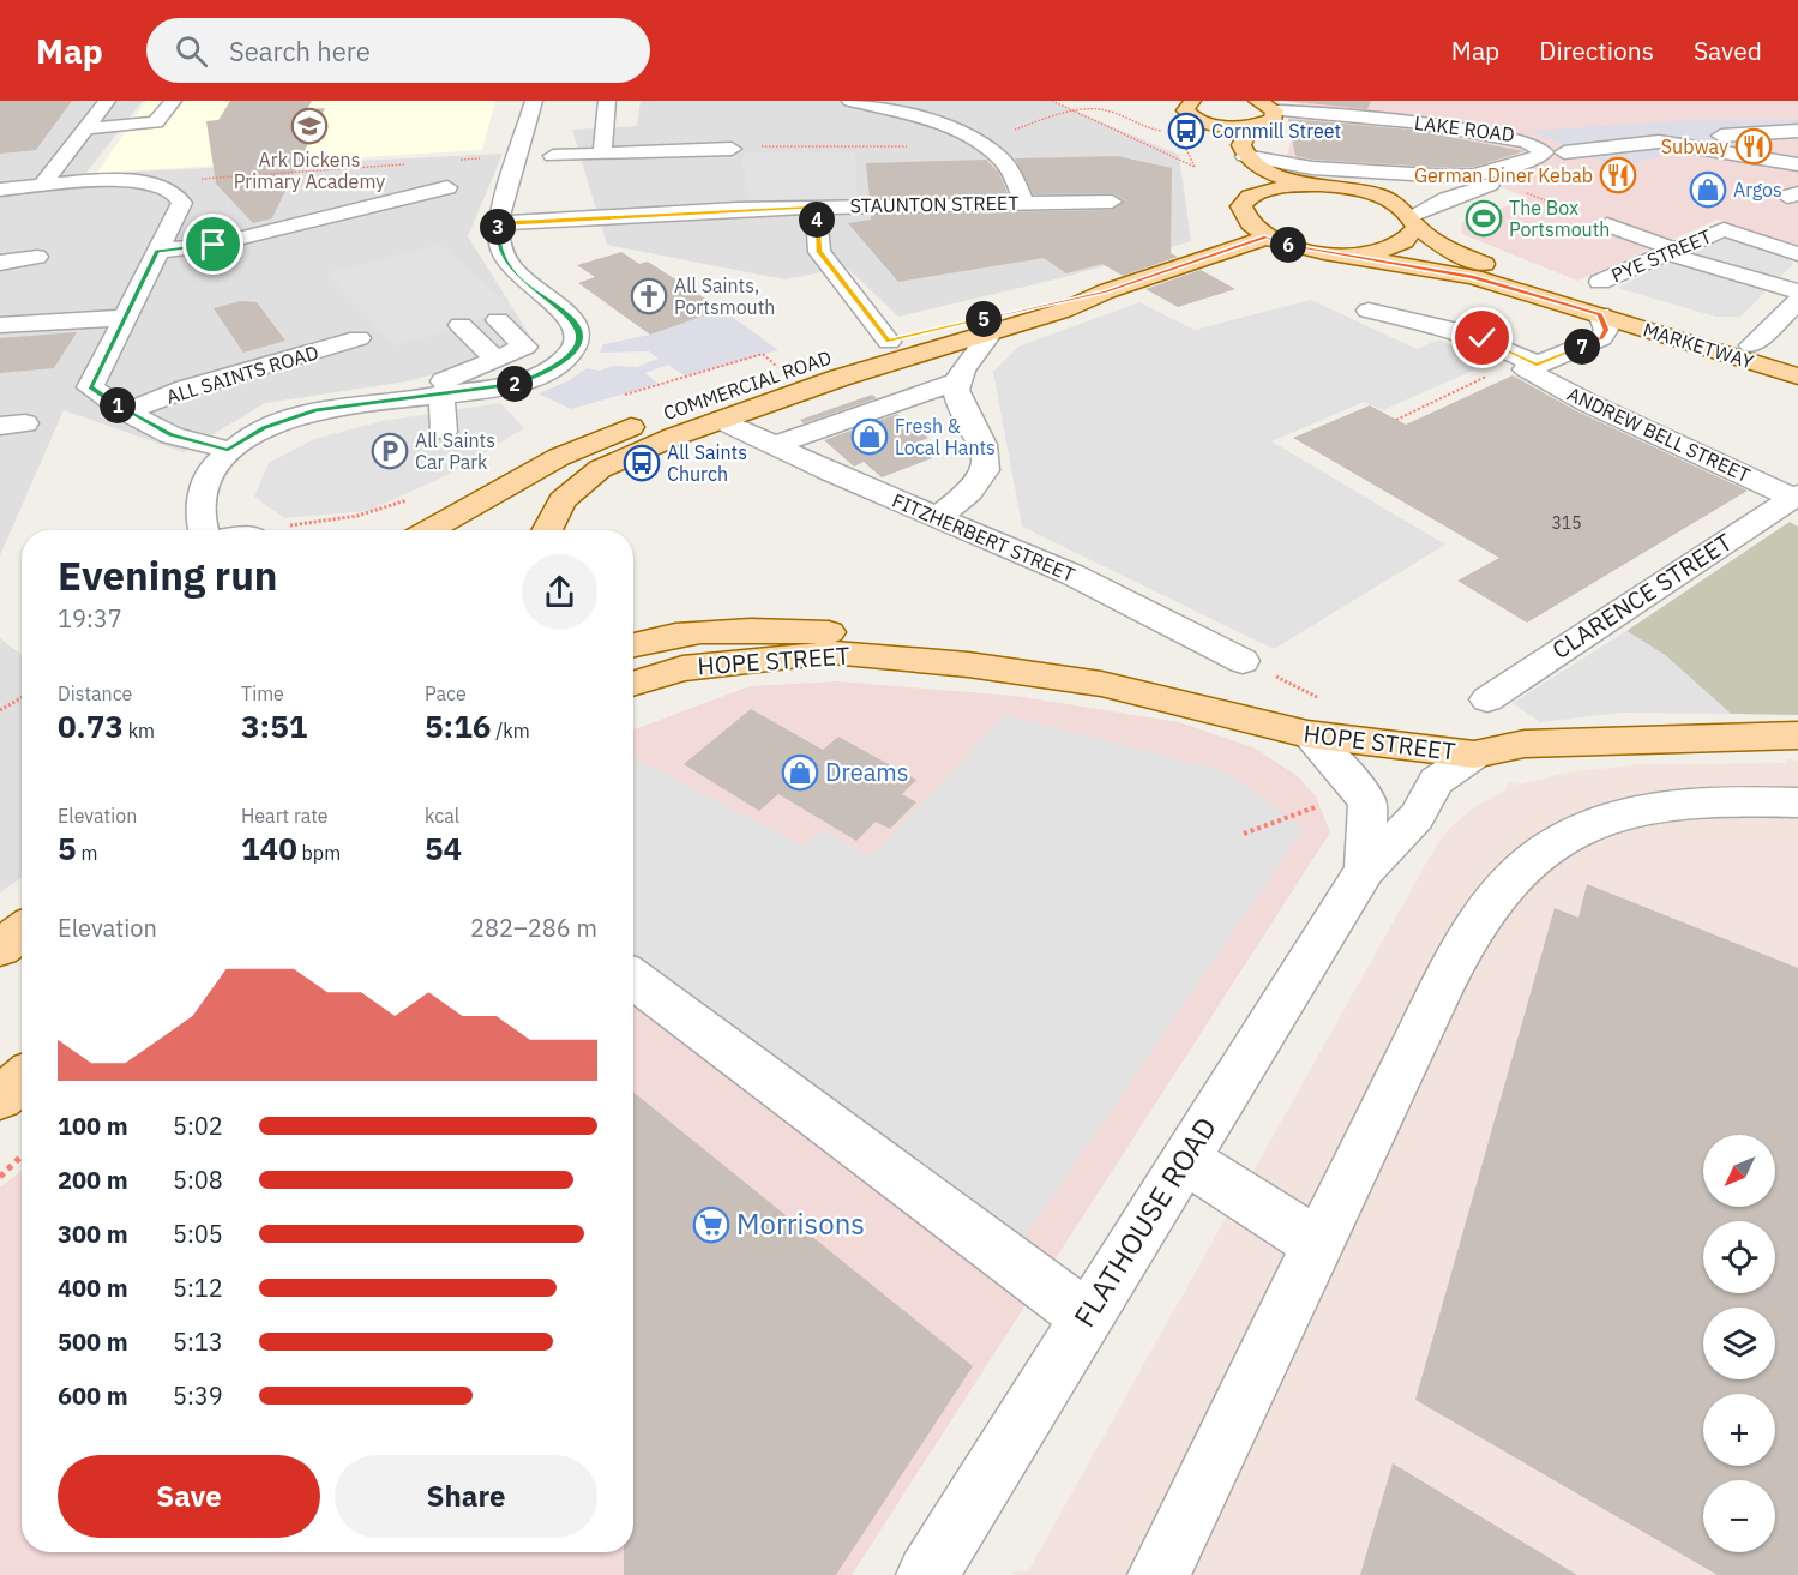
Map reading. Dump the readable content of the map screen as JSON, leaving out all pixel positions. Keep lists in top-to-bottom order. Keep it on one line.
{"streets":{"main road":["MARKETWAY","COMMERCIAL ROAD","HOPE STREET"],"street":["LAKE ROAD","STAUNTON STREET","PYE STREET","ALL SAINTS ROAD","ANDREW BELL STREET","FITZHERBERT STREET","CLARENCE STREET","FLATHOUSE ROAD"]},"crossings":[["COMMERCIAL ROAD","FITZHERBERT STREET"],["ANDREW BELL STREET","CLARENCE STREET"],["HOPE STREET","FLATHOUSE ROAD"]],"places":{"school or university":["Ark Dickens Primary Academy"],"bus stop":["Cornmill Street","All Saints Church"],"restaurant":["Subway","German Diner Kebab"],"shop":["Argos","Fresh & Local Hants","Dreams"],"sports":["The Box Portsmouth"],"church":["All Saints, Portsmouth"],"parking":["All Saints Car Park"],"supermarket":["Morrisons"]},"house_numbers":["315"],"north":"bottom left","page":{"header":"Map","search":"Search here","nav":["Map","Directions","Saved"],"pins":["4","3","6","5","7","2","1"],"heading":["Evening run","19:37"],"stats":[["Distance","0.73 km"],["Time","3:51"],["Pace","5:16 /km"],["Elevation","5 m"],["Heart rate","140 bpm"],["kcal","54"]],"chart":["Elevation","282–286 m"],"list":[{"name":"100 m","note":"5:02"},{"name":"200 m","note":"5:08"},{"name":"300 m","note":"5:05"},{"name":"400 m","note":"5:12"},{"name":"500 m","note":"5:13"},{"name":"600 m","note":"5:39"}],"map_buttons":["+","−"],"buttons":["Save","Share"]}}
